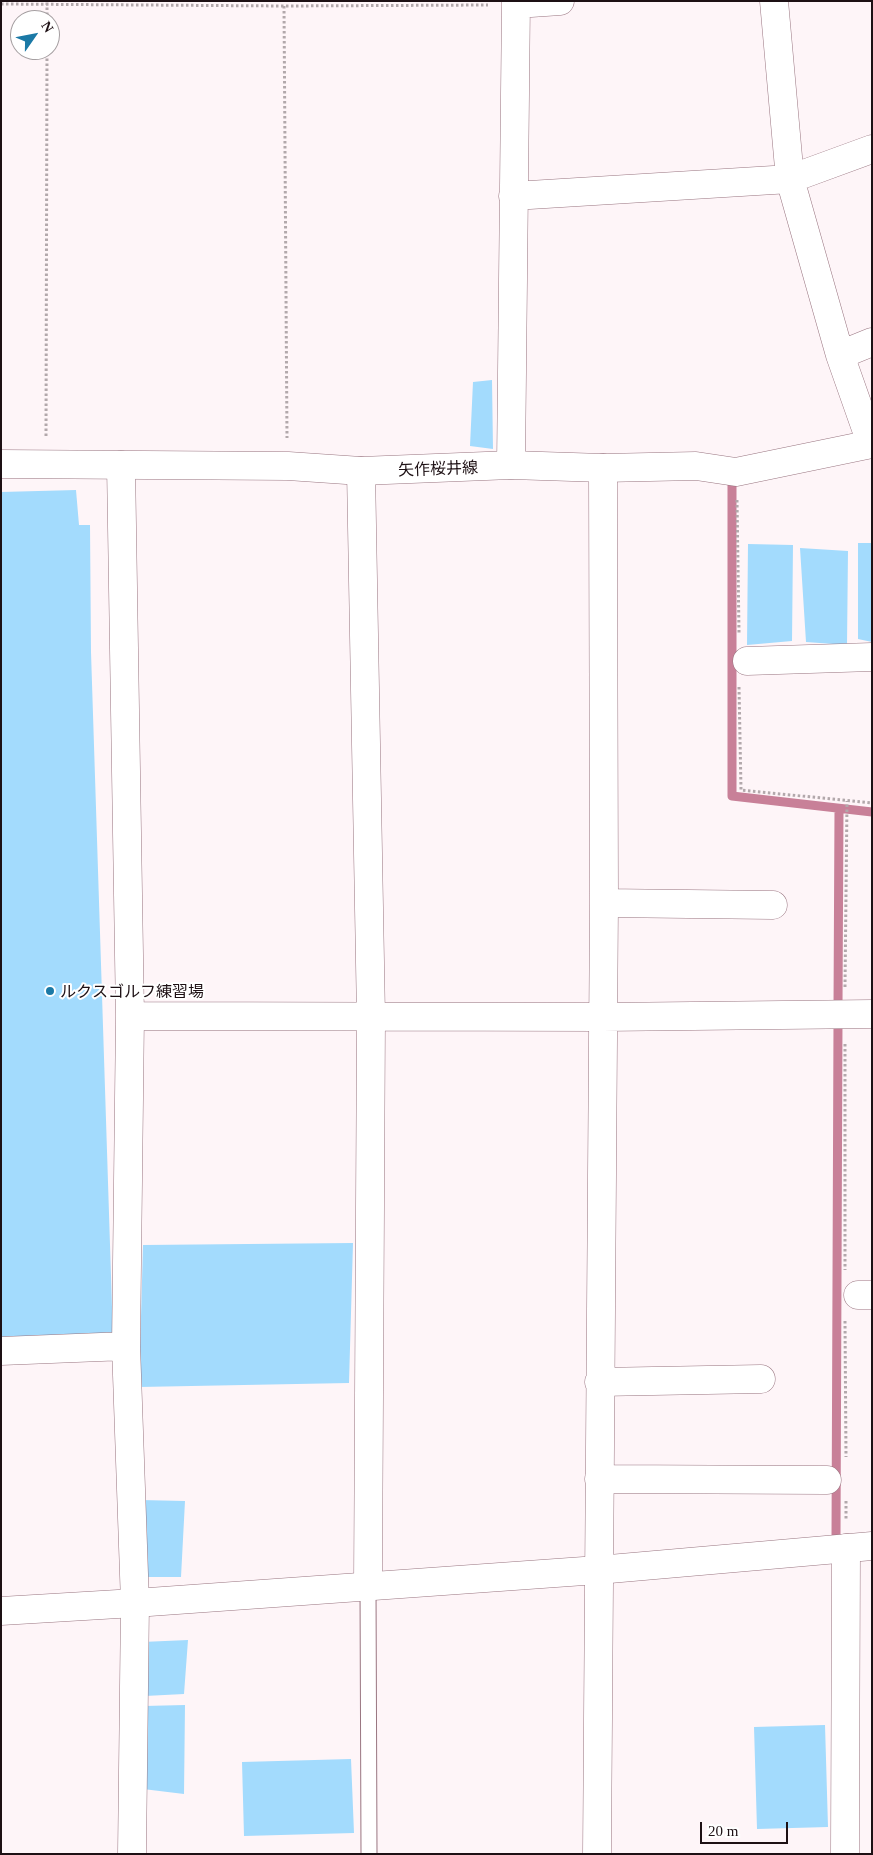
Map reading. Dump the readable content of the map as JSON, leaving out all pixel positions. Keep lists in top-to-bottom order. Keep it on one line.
{"streets":{"street":["矢作桜井線"]},"places":["ルクスゴルフ練習場"],"scale_bar":"20 m","north":"top right"}
